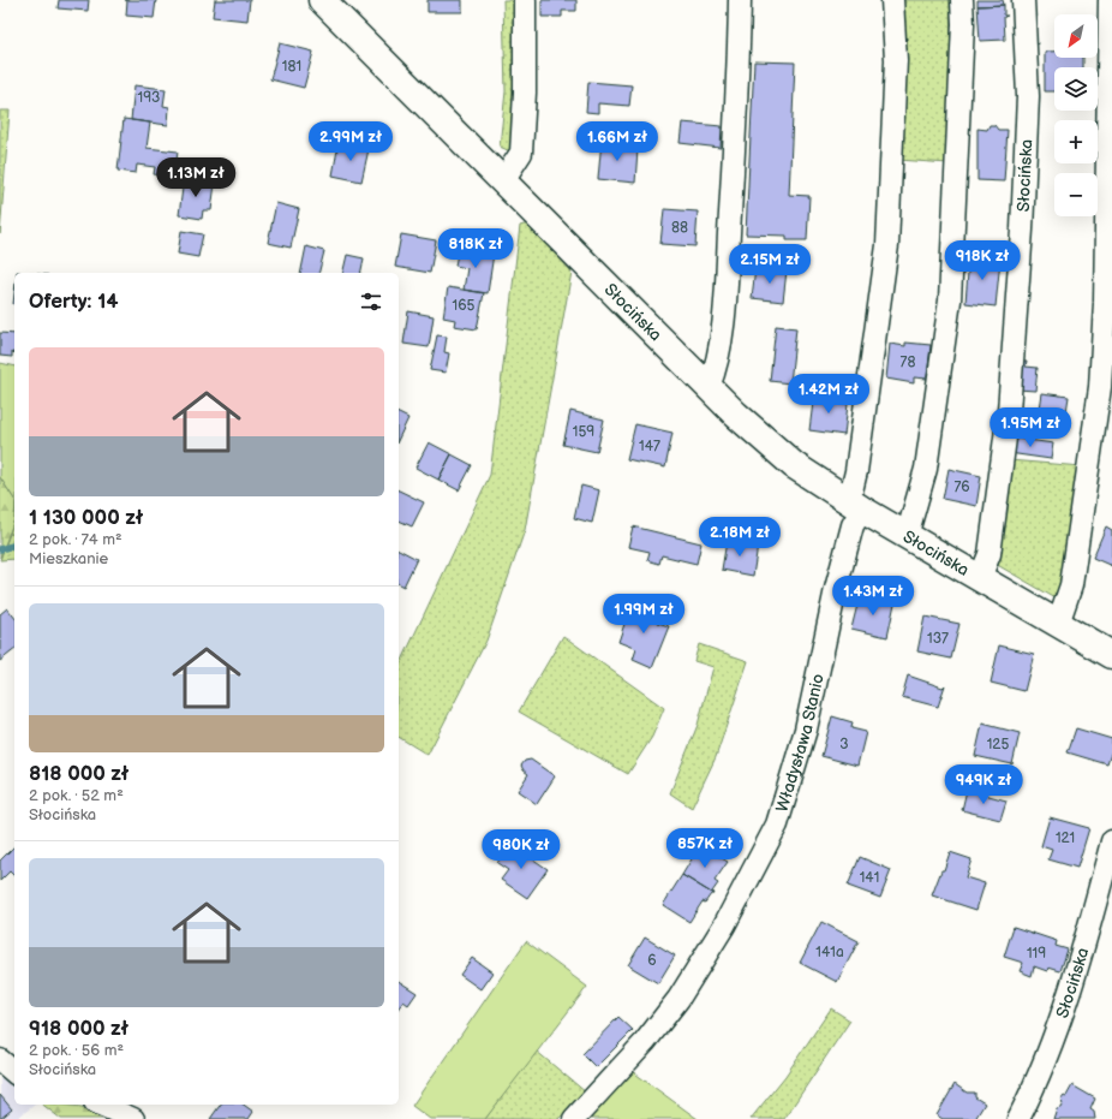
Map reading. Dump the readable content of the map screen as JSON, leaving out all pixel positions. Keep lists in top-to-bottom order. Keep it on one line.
{"streets":{"street":["Słocińska","Władysława Stanio"]},"crossings":[["Słocińska","Władysława Stanio"]],"house_numbers":["181","193","88","165","78","159","147","76","137","3","125","121","141","141a","119","6"],"north":"bottom left","page":{"map_buttons":["+","−"],"price":["2.99M zł","1.66M zł","1.13M zł","818K zł","918K zł","2.15M zł","1.42M zł","1.95M zł","2.18M zł","1.43M zł","1.99M zł","949K zł","857K zł","980K zł"],"heading":"Oferty: 14","list":[{"name":"1 130 000 zł","note":"2 pok. · 74 m² · Mieszkanie"},{"name":"818 000 zł","note":"2 pok. · 52 m² · Słocińska"},{"name":"918 000 zł","note":"2 pok. · 56 m² · Słocińska"}]}}
